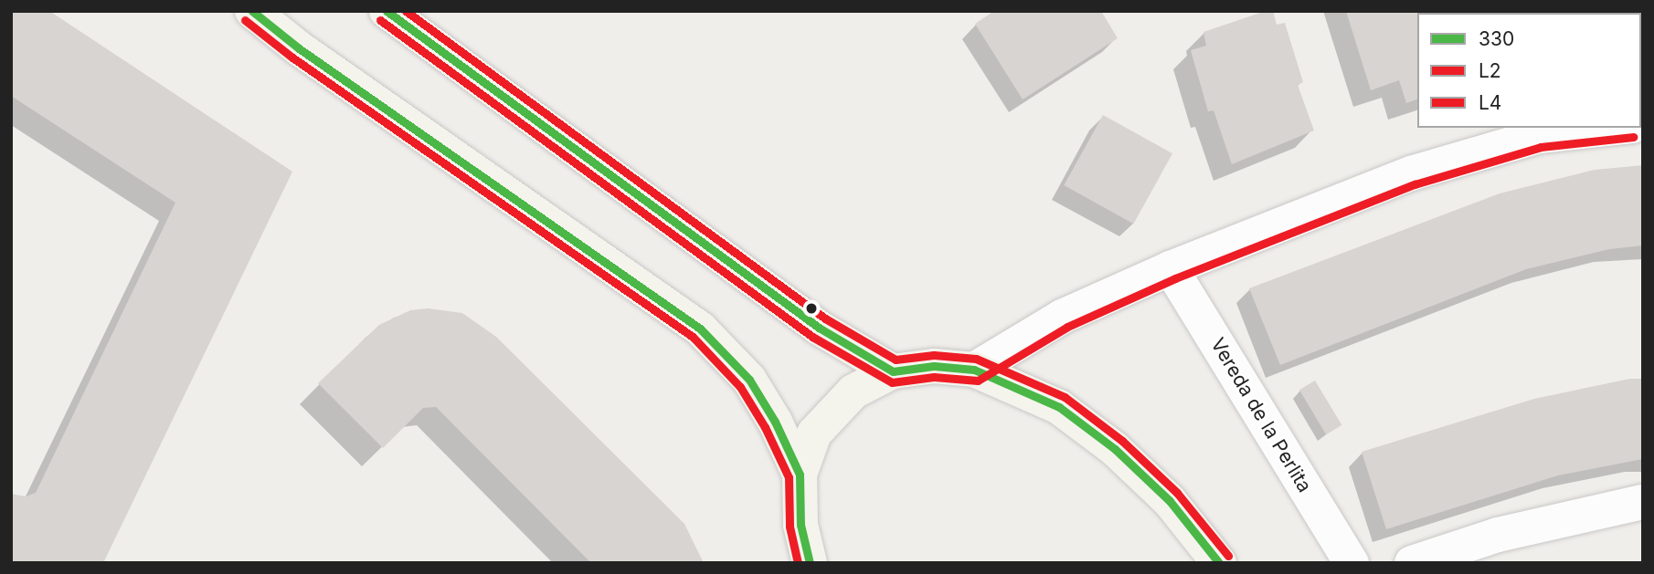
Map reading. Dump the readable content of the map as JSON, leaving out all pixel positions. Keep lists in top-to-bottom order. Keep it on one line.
{"streets":{"street":["Vereda de la Perlita"]},"lines":["transit line 330","transit line L4","transit line L2"],"legend":["330","L2","L4"]}
